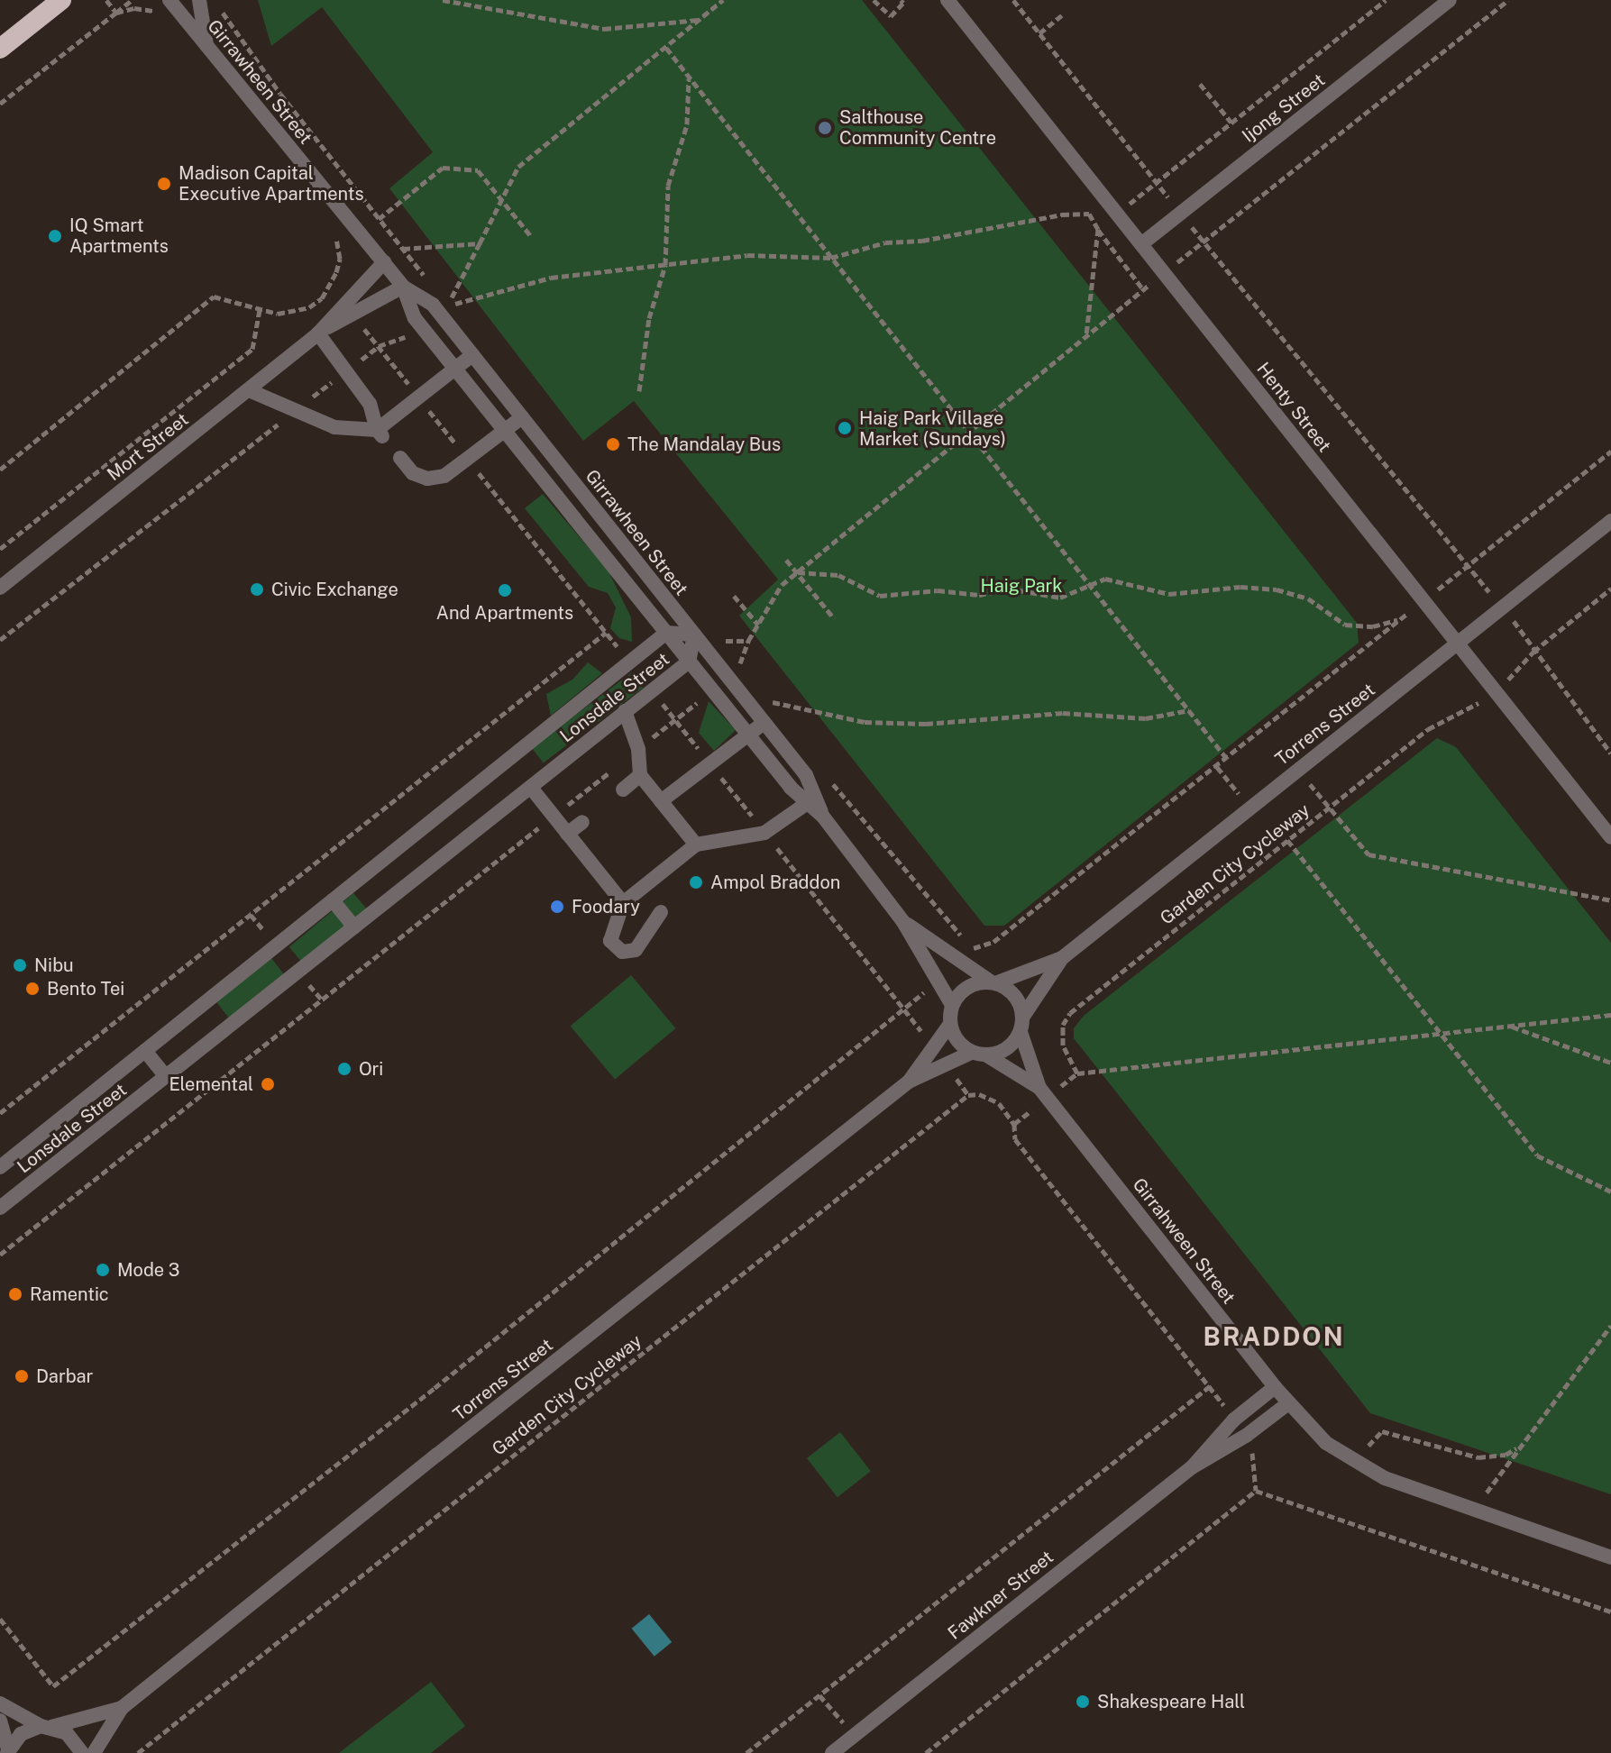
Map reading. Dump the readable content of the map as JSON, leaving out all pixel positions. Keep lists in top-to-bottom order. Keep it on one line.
{"streets":{"street":["Girrawheen Street","Ijong Street","Henty Street","Mort Street","Lonsdale Street","Torrens Street","Girrahween Street","Fawkner Street"],"path":["Garden City Cycleway"]},"crossings":[["Girrawheen Street","Mort Street"],["Girrawheen Street","Lonsdale Street"],["Girrawheen Street","Torrens Street"],["Girrawheen Street","Girrahween Street"],["Ijong Street","Henty Street"],["Henty Street","Torrens Street"],["Torrens Street","Girrahween Street"],["Girrahween Street","Fawkner Street"]],"districts":["BRADDON"],"parks":["Haig Park"],"places":["Salthouse Community Centre","Madison Capital Executive Apartments","IQ Smart Apartments","Haig Park Village Market (Sundays)","The Mandalay Bus","Civic Exchange","And Apartments","Ampol Braddon","Foodary","Nibu","Bento Tei","Ori","Elemental","Mode 3","Ramentic","Darbar","Shakespeare Hall"]}
